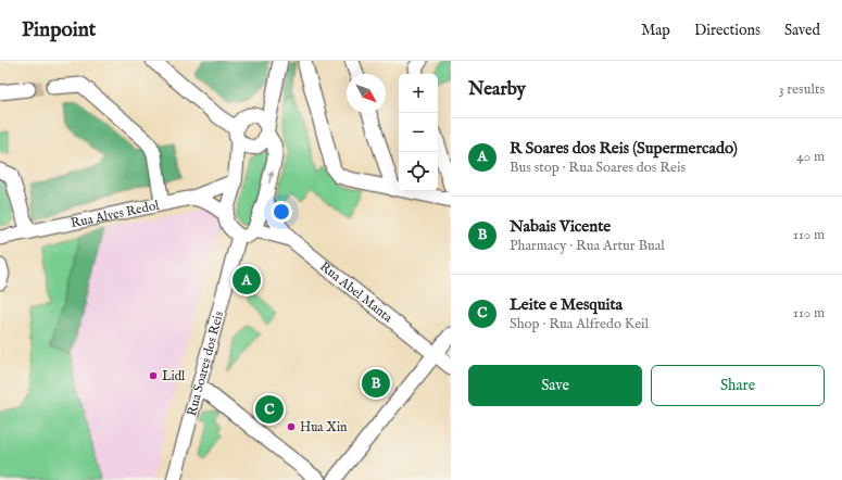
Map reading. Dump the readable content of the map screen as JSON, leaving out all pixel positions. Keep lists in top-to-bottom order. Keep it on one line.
{"streets":{"street":["Rua Alves Redol","Rua Abel Manta","Rua Soares dos Reis"]},"places":["Lidl","Hua Xin"],"north":"bottom right","page":{"header":"Pinpoint","nav":["Map","Directions","Saved"],"heading":["Nearby","3 results"],"map_buttons":["+","−"],"list":[{"mark":"A","name":"R Soares dos Reis (Supermercado)","note":"Bus stop · Rua Soares dos Reis","value":"40 m"},{"mark":"B","name":"Nabais Vicente","note":"Pharmacy · Rua Artur Bual","value":"110 m"},{"mark":"C","name":"Leite e Mesquita","note":"Shop · Rua Alfredo Keil","value":"110 m"}],"pins":["A","B","C"],"buttons":["Save","Share"]}}
